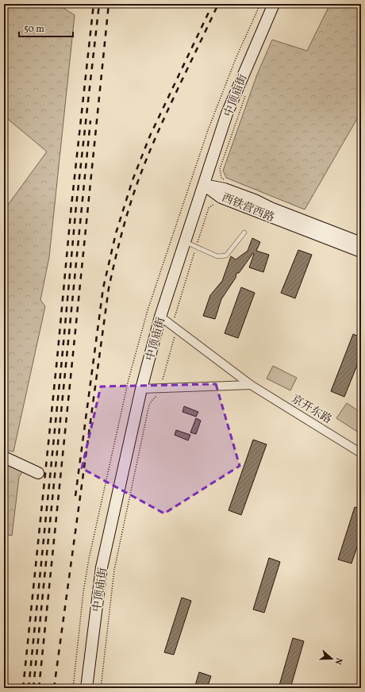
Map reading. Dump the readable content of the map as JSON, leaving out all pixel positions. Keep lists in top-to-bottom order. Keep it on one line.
{"streets":{"street":["中顶庙街","西铁营西路","京开东路"]},"crossings":[["中顶庙街","西铁营西路"]],"scale_bar":"50 m","north":"right"}
